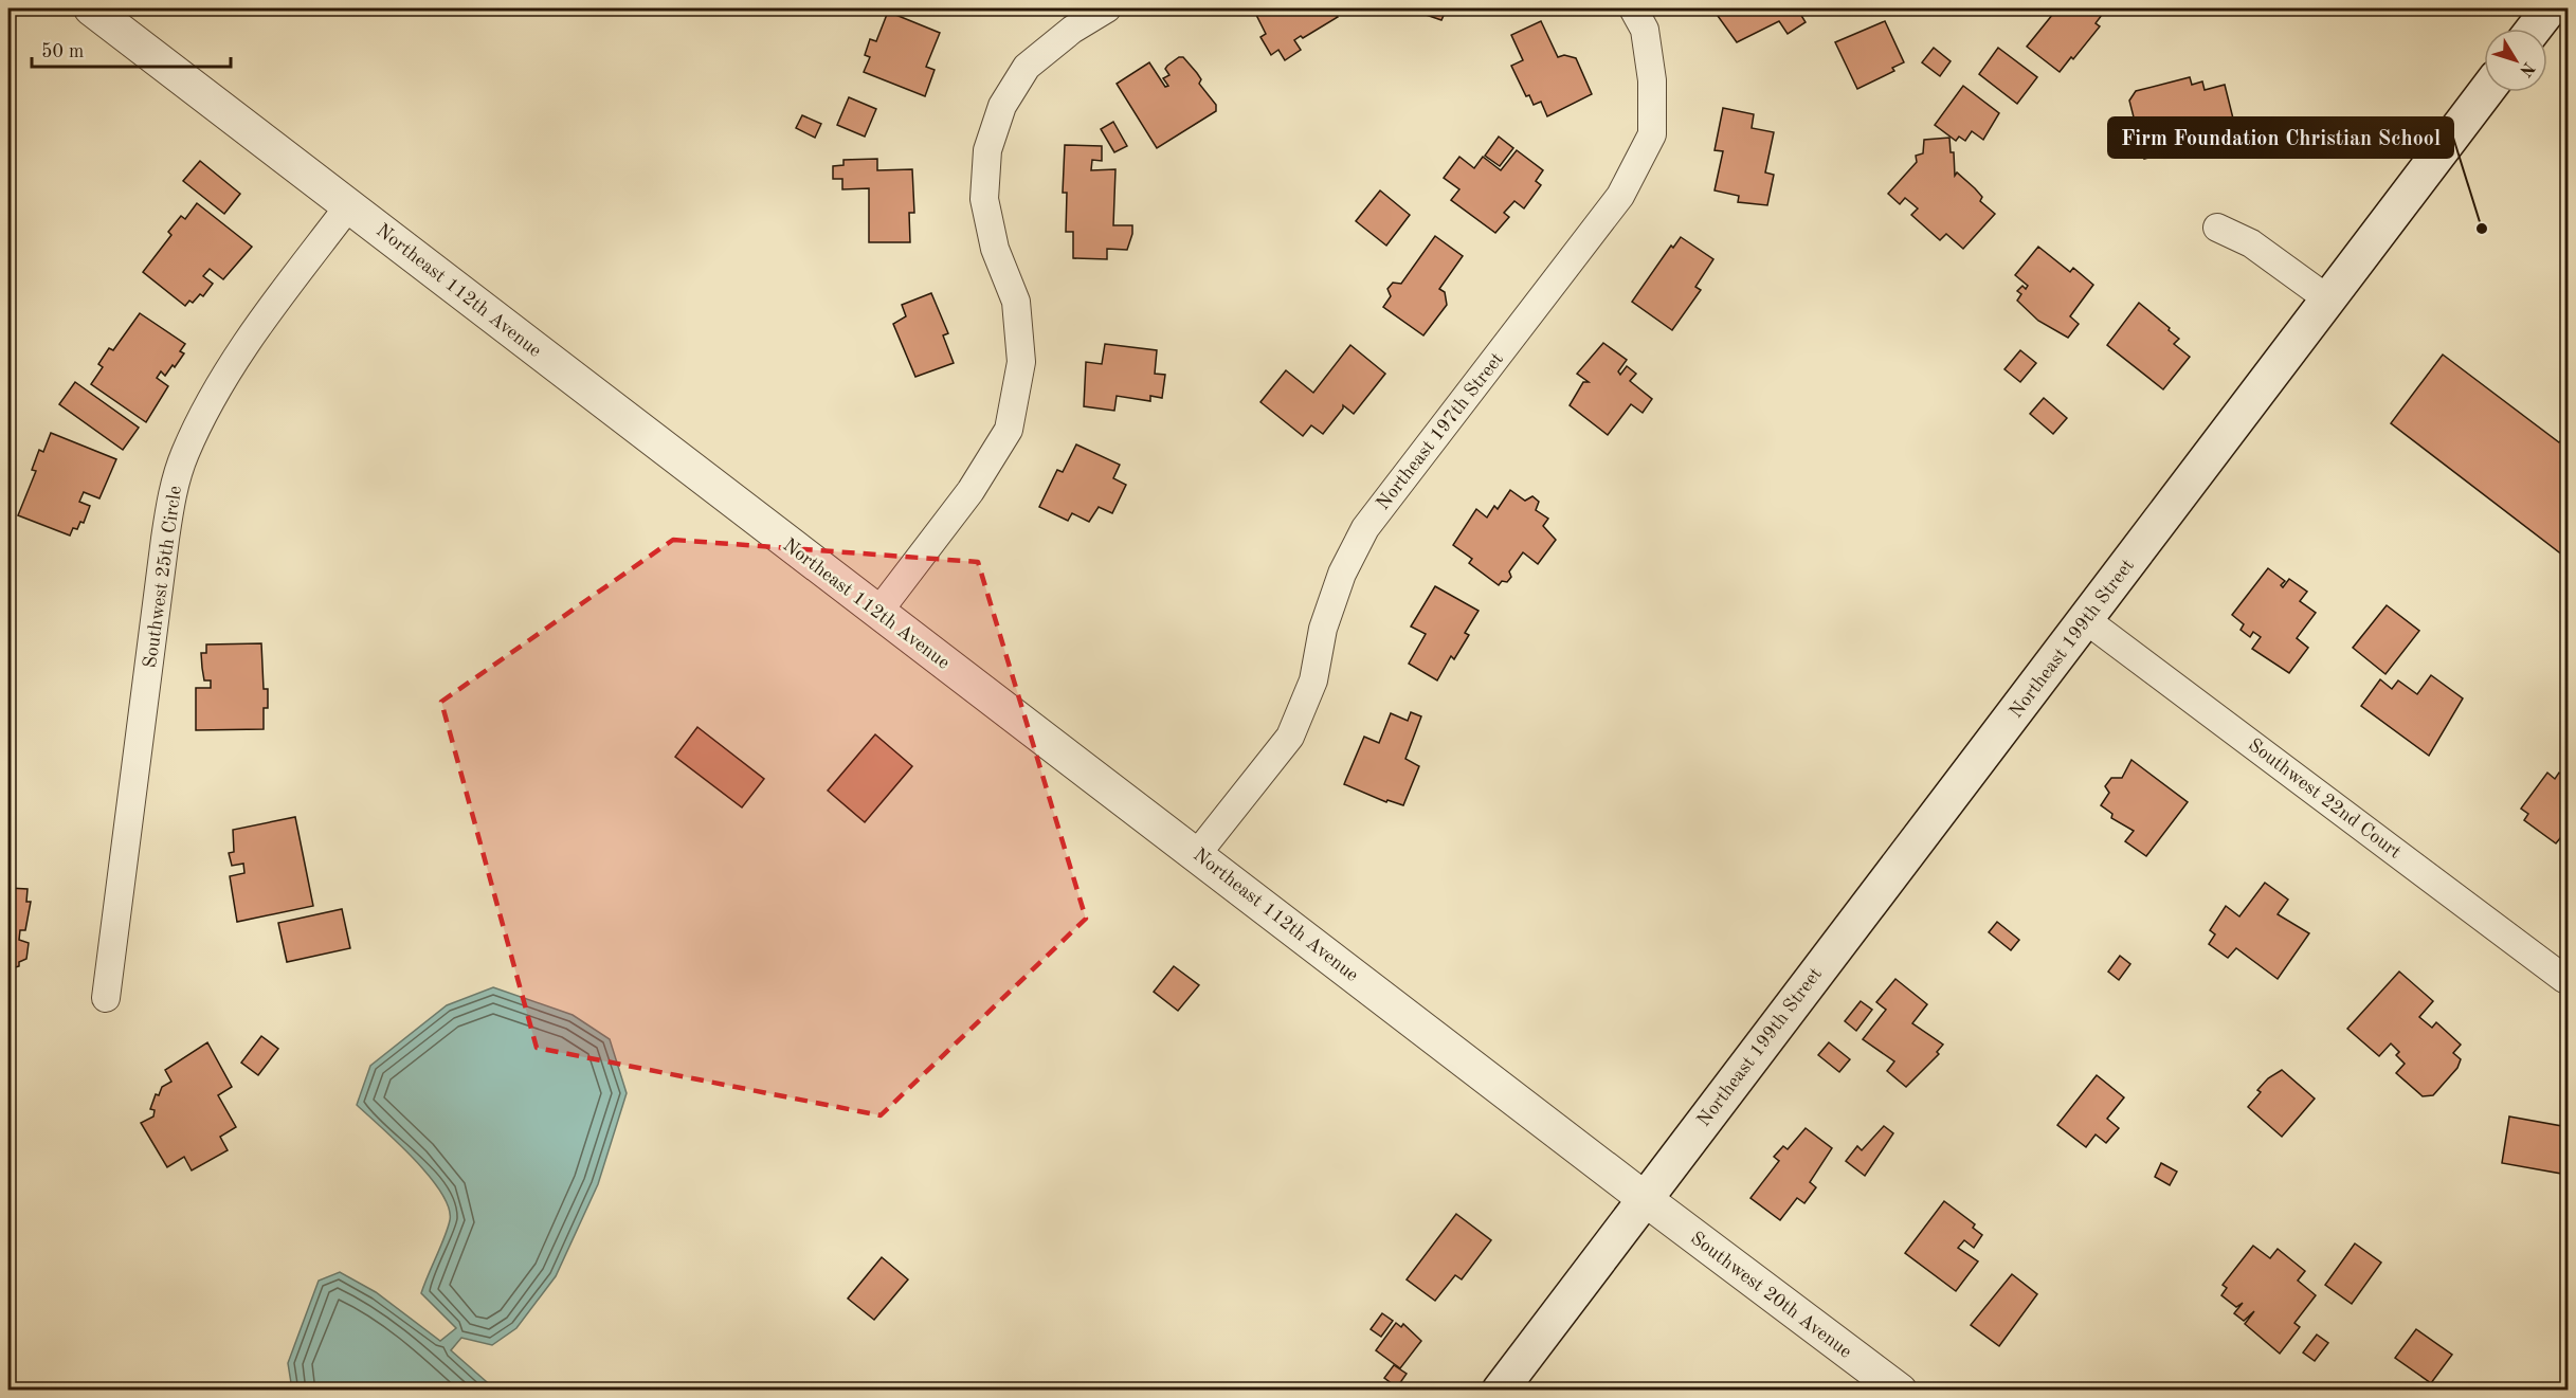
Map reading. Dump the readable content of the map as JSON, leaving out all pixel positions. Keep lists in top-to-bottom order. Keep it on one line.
{"streets":{"main road":["Northeast 199th Street"],"street":["Northeast 112th Avenue","Northeast 197th Street","Southwest 25th Circle","Southwest 22nd Court","Southwest 20th Avenue"]},"crossings":[["Northeast 112th Avenue","Northeast 197th Street"],["Northeast 112th Avenue","Southwest 25th Circle"],["Northeast 112th Avenue","Northeast 199th Street"],["Northeast 112th Avenue","Southwest 20th Avenue"],["Northeast 199th Street","Southwest 22nd Court"],["Northeast 199th Street","Southwest 20th Avenue"]],"places":["Firm Foundation Christian School"],"scale_bar":"50 m","north":"bottom right"}
